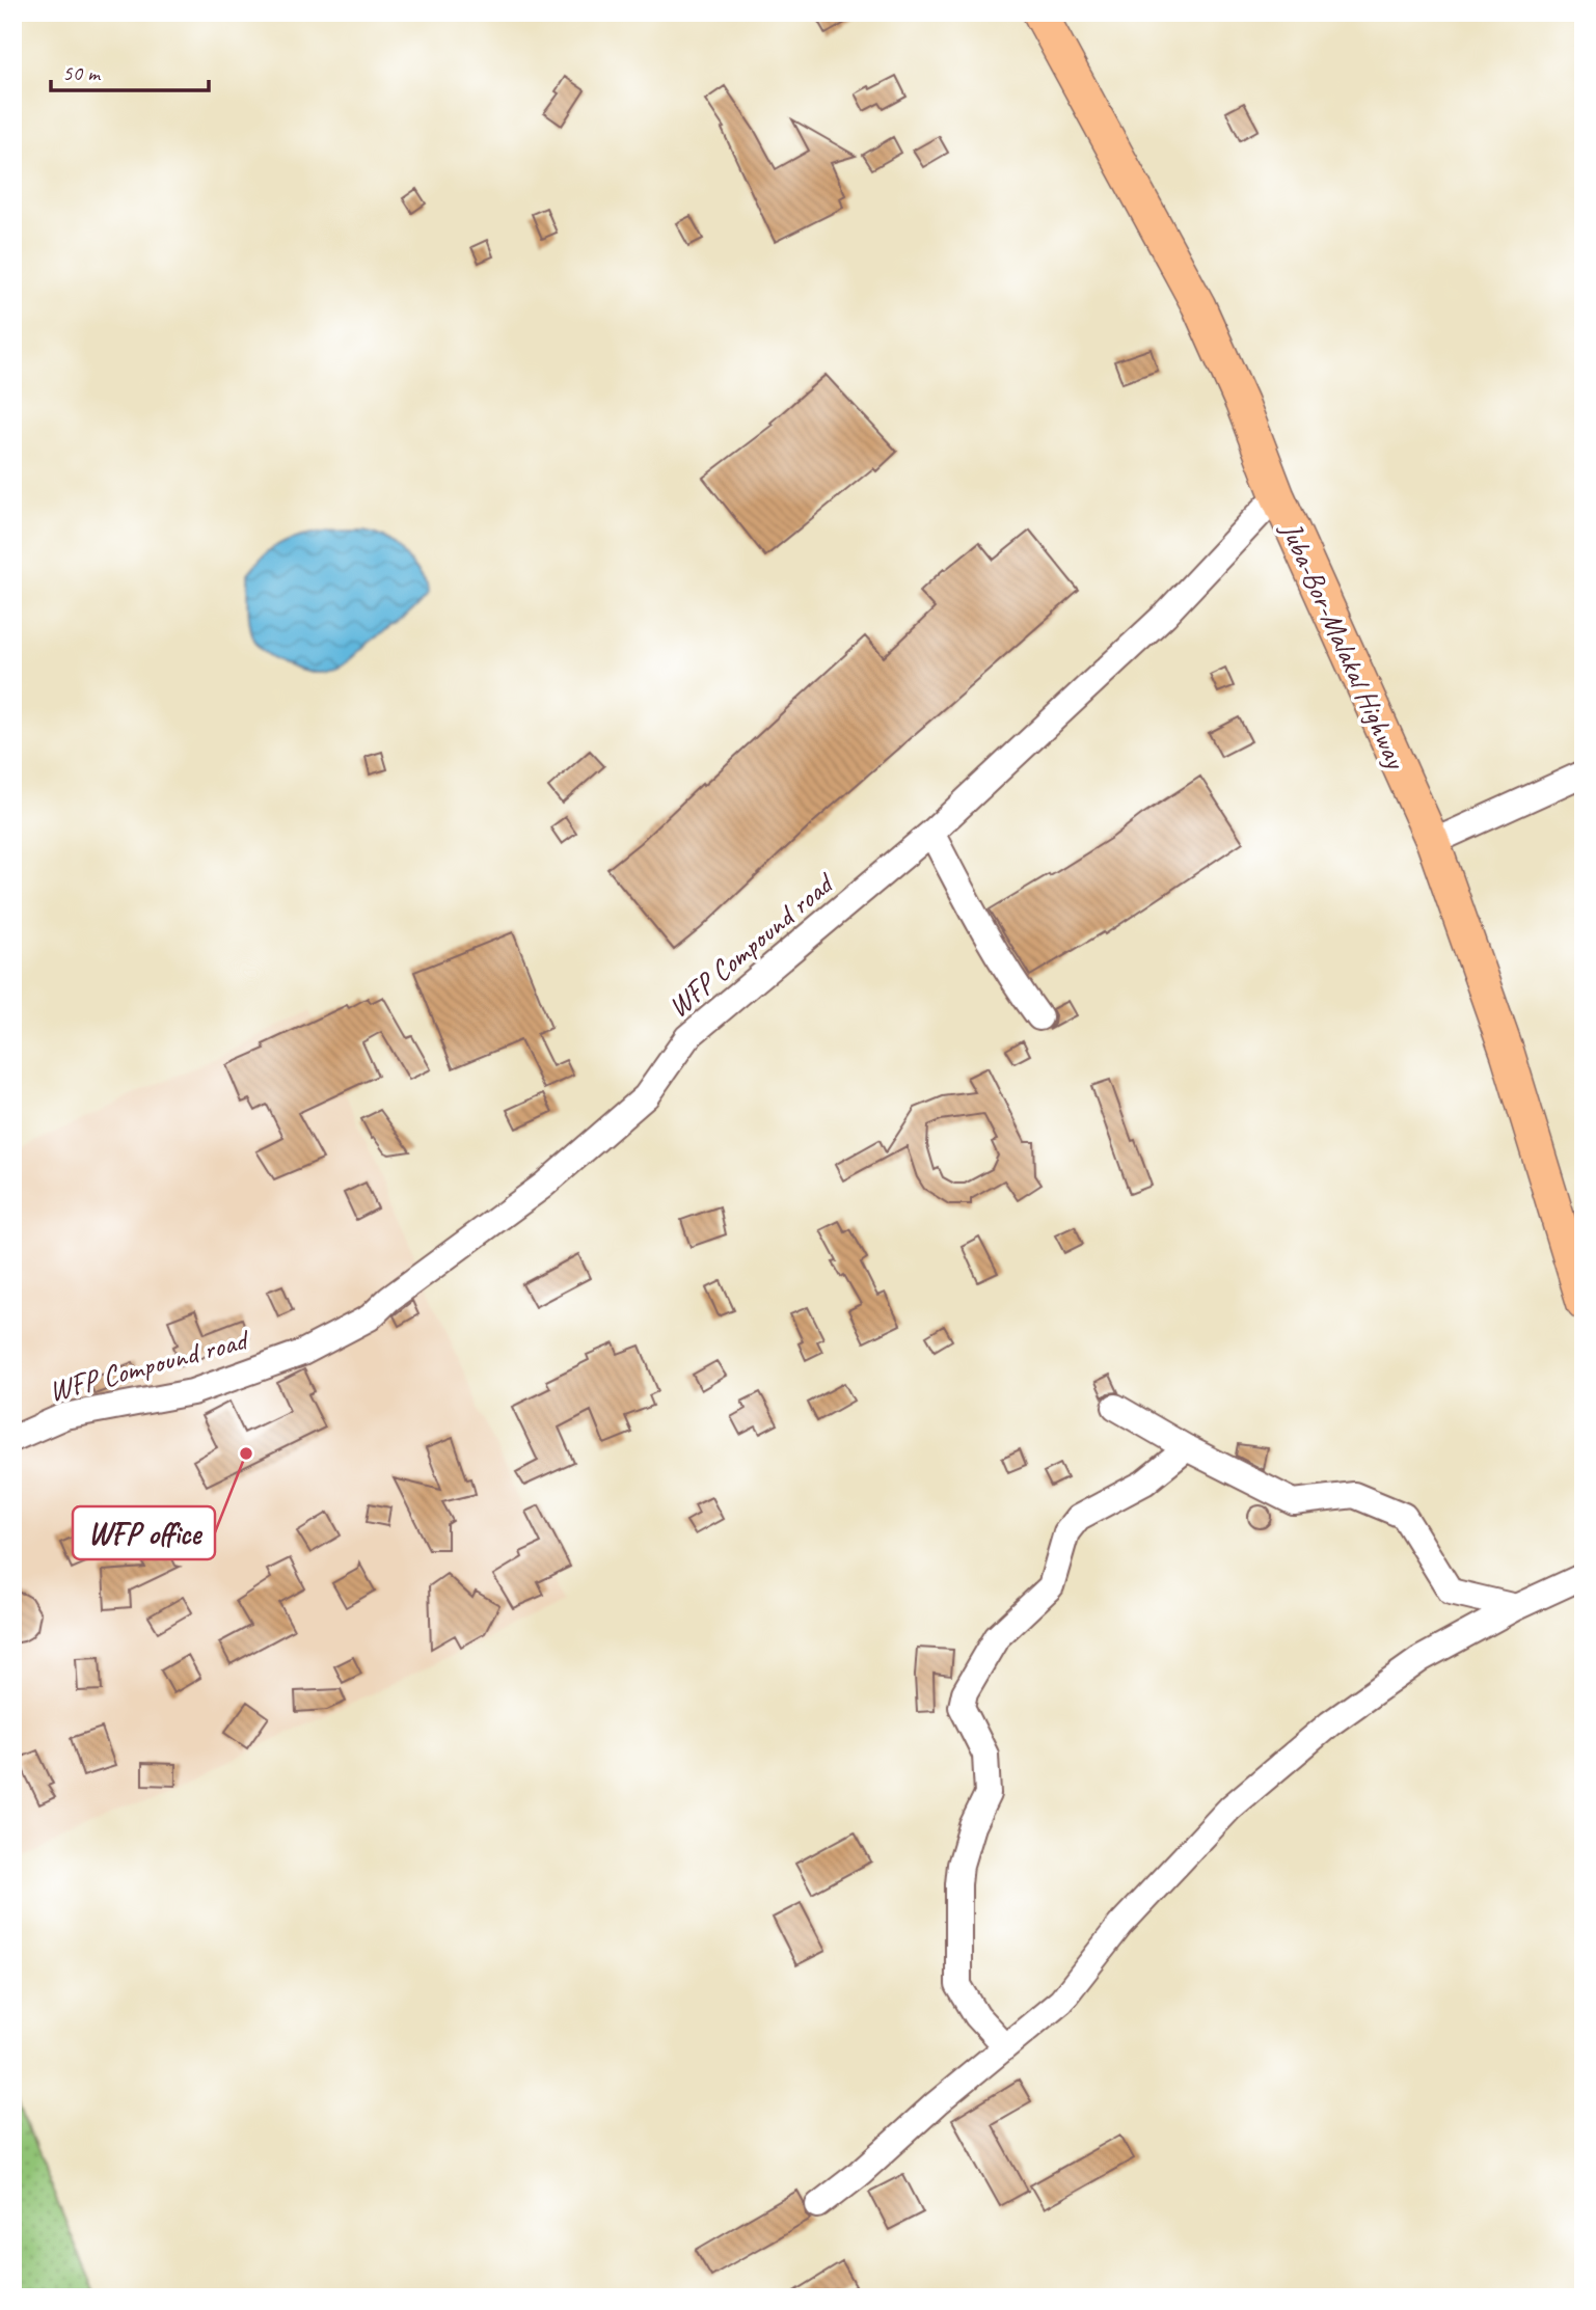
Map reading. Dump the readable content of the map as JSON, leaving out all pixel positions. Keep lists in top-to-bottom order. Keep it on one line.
{"streets":{"main road":["Juba-Bor-Malakal Highway"],"street":["WFP Compound road"]},"crossings":[["Juba-Bor-Malakal Highway","WFP Compound road"]],"places":["WFP office"],"scale_bar":"50 m"}
